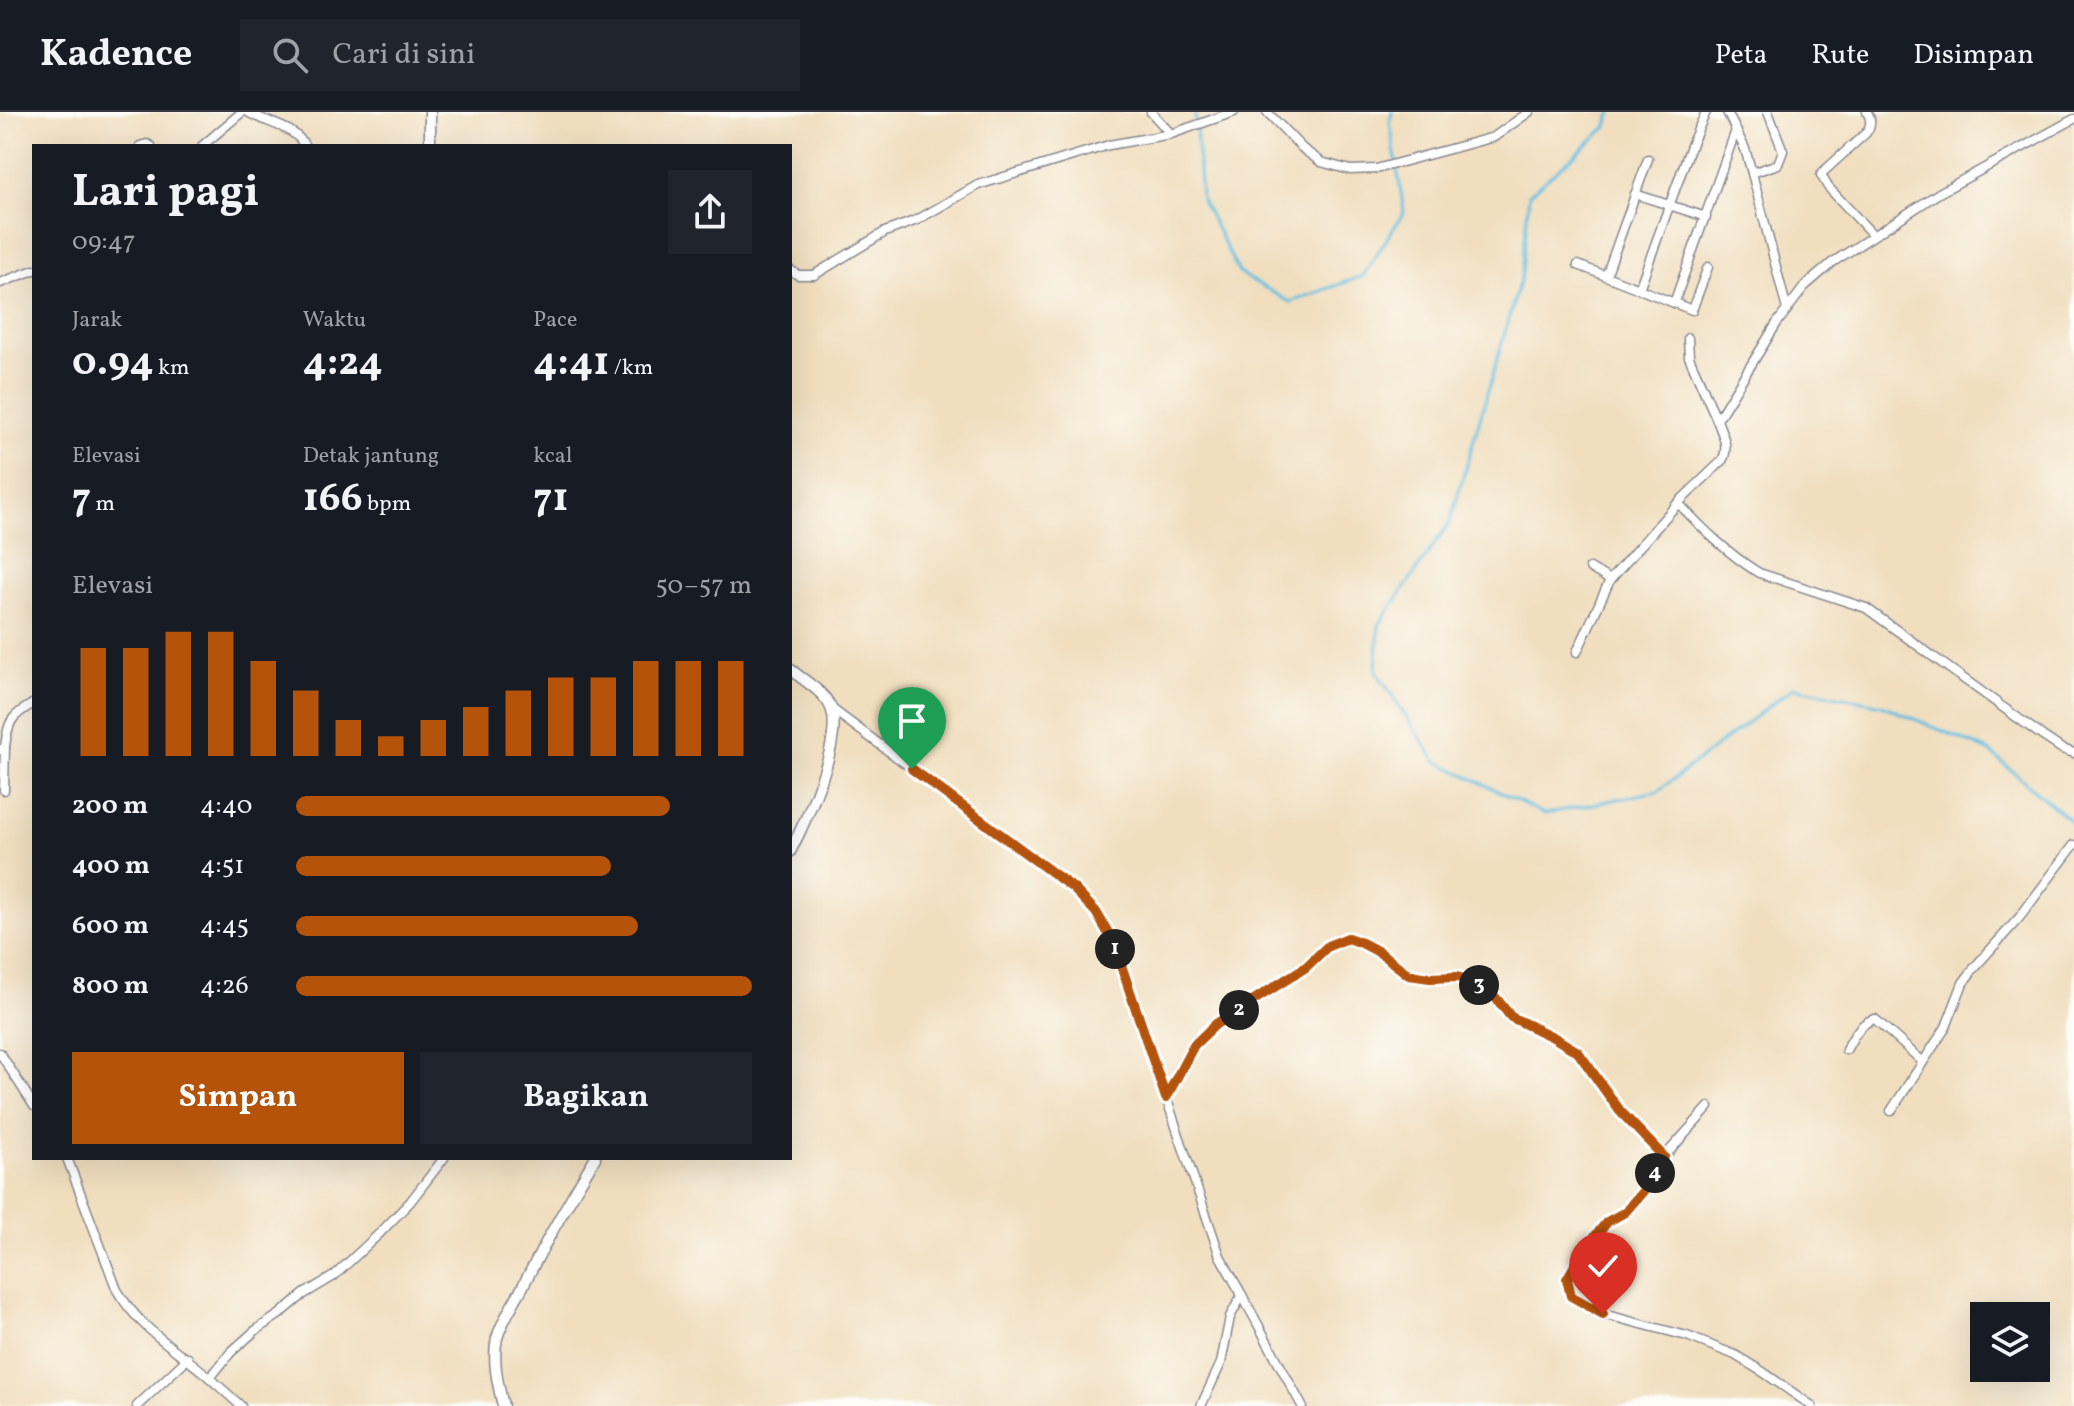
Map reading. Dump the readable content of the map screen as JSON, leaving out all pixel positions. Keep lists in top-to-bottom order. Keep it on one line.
{"page":{"header":"Kadence","search":"Cari di sini","nav":["Peta","Rute","Disimpan"],"heading":["Lari pagi","09:47"],"stats":[["Jarak","0.94 km"],["Waktu","4:24"],["Pace","4:41 /km"],["Elevasi","7 m"],["Detak jantung","166 bpm"],["kcal","71"]],"chart":["Elevasi","50–57 m"],"list":[{"name":"200 m","note":"4:40"},{"name":"400 m","note":"4:51"},{"name":"600 m","note":"4:45"},{"name":"800 m","note":"4:26"}],"pins":["1","3","2","4"],"buttons":["Simpan","Bagikan"]}}
